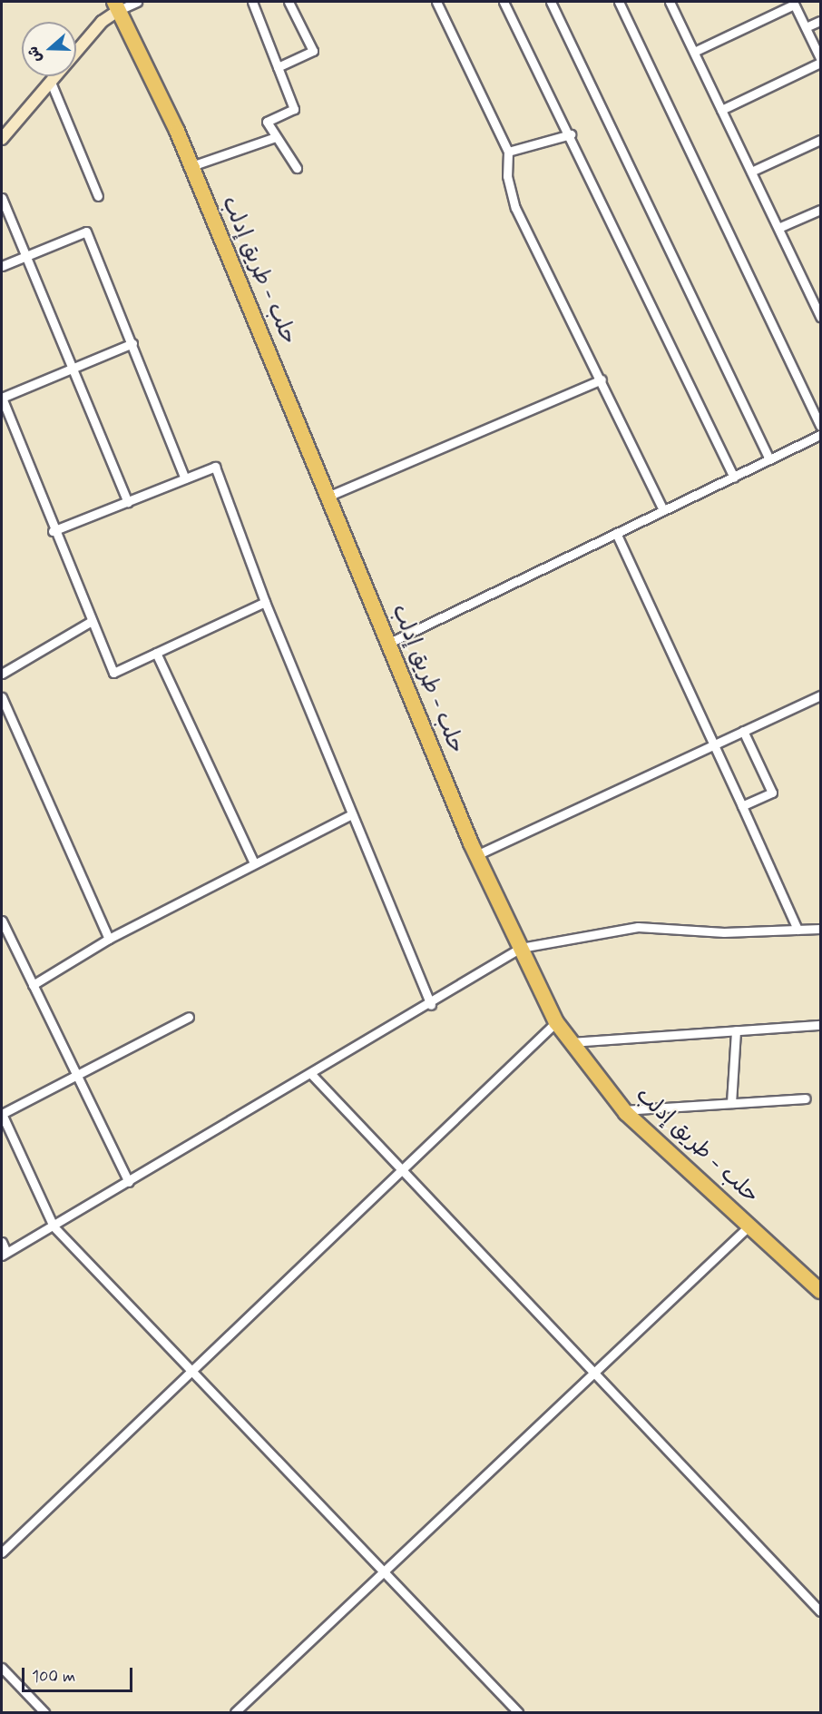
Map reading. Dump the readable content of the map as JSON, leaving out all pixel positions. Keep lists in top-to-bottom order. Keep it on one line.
{"streets":{"highway":["حلب - طريق إدلب"]},"scale_bar":"100 m","north":"left"}
